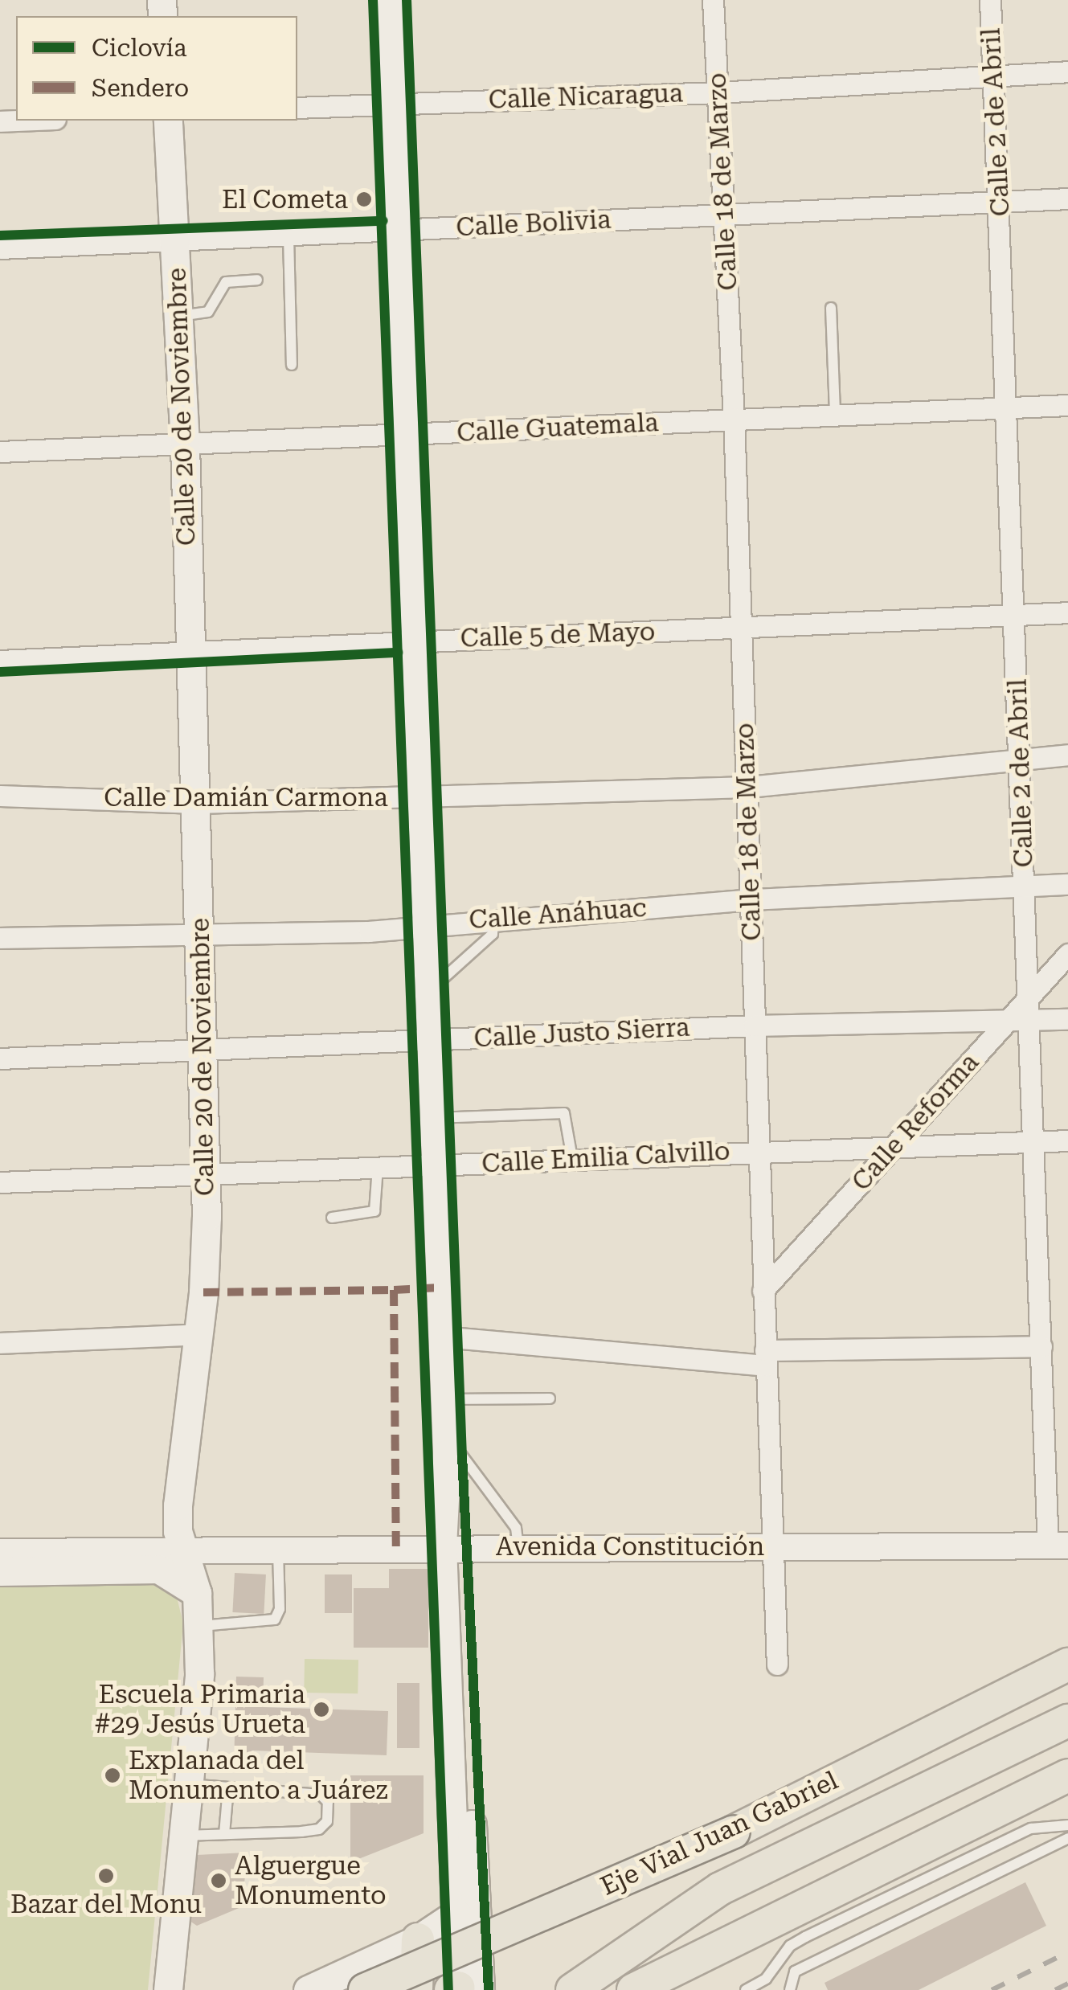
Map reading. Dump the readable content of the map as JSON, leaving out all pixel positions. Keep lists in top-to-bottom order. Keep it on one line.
{"streets":{"main road":["Calle 20 de Noviembre","Eje Vial Juan Gabriel"],"street":["Calle Nicaragua","Calle 2 de Abril","Calle 18 de Marzo","Calle Bolivia","Calle Guatemala","Calle 5 de Mayo","Calle Damián Carmona","Calle Anáhuac","Calle Justo Sierra","Calle Reforma","Calle Emilia Calvillo","Avenida Constitución"]},"crossings":[["Calle Nicaragua","Calle 2 de Abril"],["Calle Nicaragua","Calle 18 de Marzo"],["Calle 2 de Abril","Calle Bolivia"],["Calle 2 de Abril","Calle Guatemala"],["Calle 2 de Abril","Calle 5 de Mayo"],["Calle 2 de Abril","Calle Damián Carmona"],["Calle 2 de Abril","Calle Anáhuac"],["Calle 2 de Abril","Calle Justo Sierra"],["Calle 2 de Abril","Calle Reforma"],["Calle 2 de Abril","Calle Emilia Calvillo"],["Calle 2 de Abril","Avenida Constitución"],["Calle 18 de Marzo","Calle Bolivia"],["Calle 18 de Marzo","Calle Guatemala"],["Calle 18 de Marzo","Calle 5 de Mayo"],["Calle 18 de Marzo","Calle Damián Carmona"],["Calle 18 de Marzo","Calle Anáhuac"],["Calle 18 de Marzo","Calle Justo Sierra"],["Calle 18 de Marzo","Calle Reforma"],["Calle 18 de Marzo","Calle Emilia Calvillo"],["Calle 18 de Marzo","Avenida Constitución"],["Calle Bolivia","Calle 20 de Noviembre"],["Calle 20 de Noviembre","Calle Guatemala"],["Calle 20 de Noviembre","Calle 5 de Mayo"],["Calle 20 de Noviembre","Calle Damián Carmona"],["Calle 20 de Noviembre","Calle Anáhuac"],["Calle 20 de Noviembre","Calle Justo Sierra"],["Calle 20 de Noviembre","Calle Emilia Calvillo"],["Calle 20 de Noviembre","Avenida Constitución"],["Calle Justo Sierra","Calle Reforma"],["Calle Reforma","Calle Emilia Calvillo"]],"places":["El Cometa","Escuela Primaria #29 Jesús Urueta","Explanada del Monumento a Juárez","Bazar del Monu","Alguergue Monumento"],"legend":["Ciclovía","Sendero"]}
